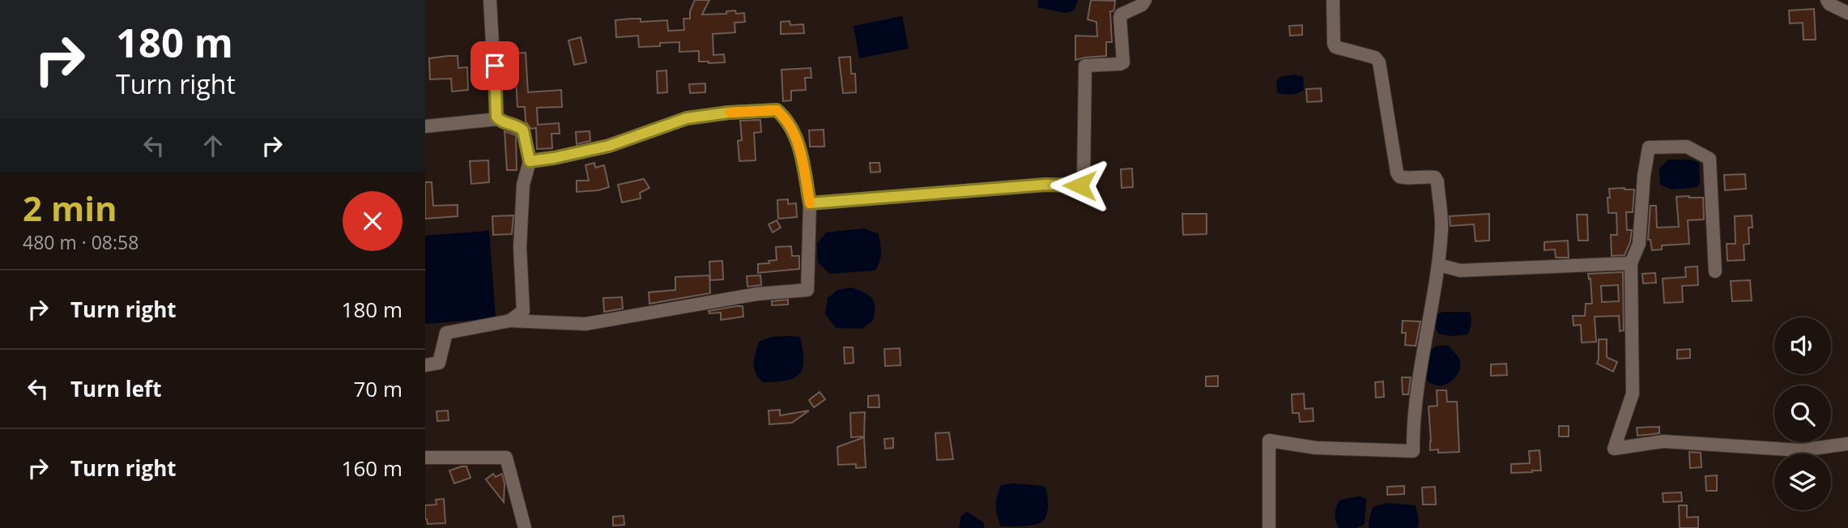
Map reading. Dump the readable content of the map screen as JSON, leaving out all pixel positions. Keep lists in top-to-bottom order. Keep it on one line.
{"page":{"turn":["180 m","Turn right"],"heading":["2 min","480 m · 08:58"],"list":[{"name":"Turn right","value":"180 m"},{"name":"Turn left","value":"70 m"},{"name":"Turn right","value":"160 m"}]}}
